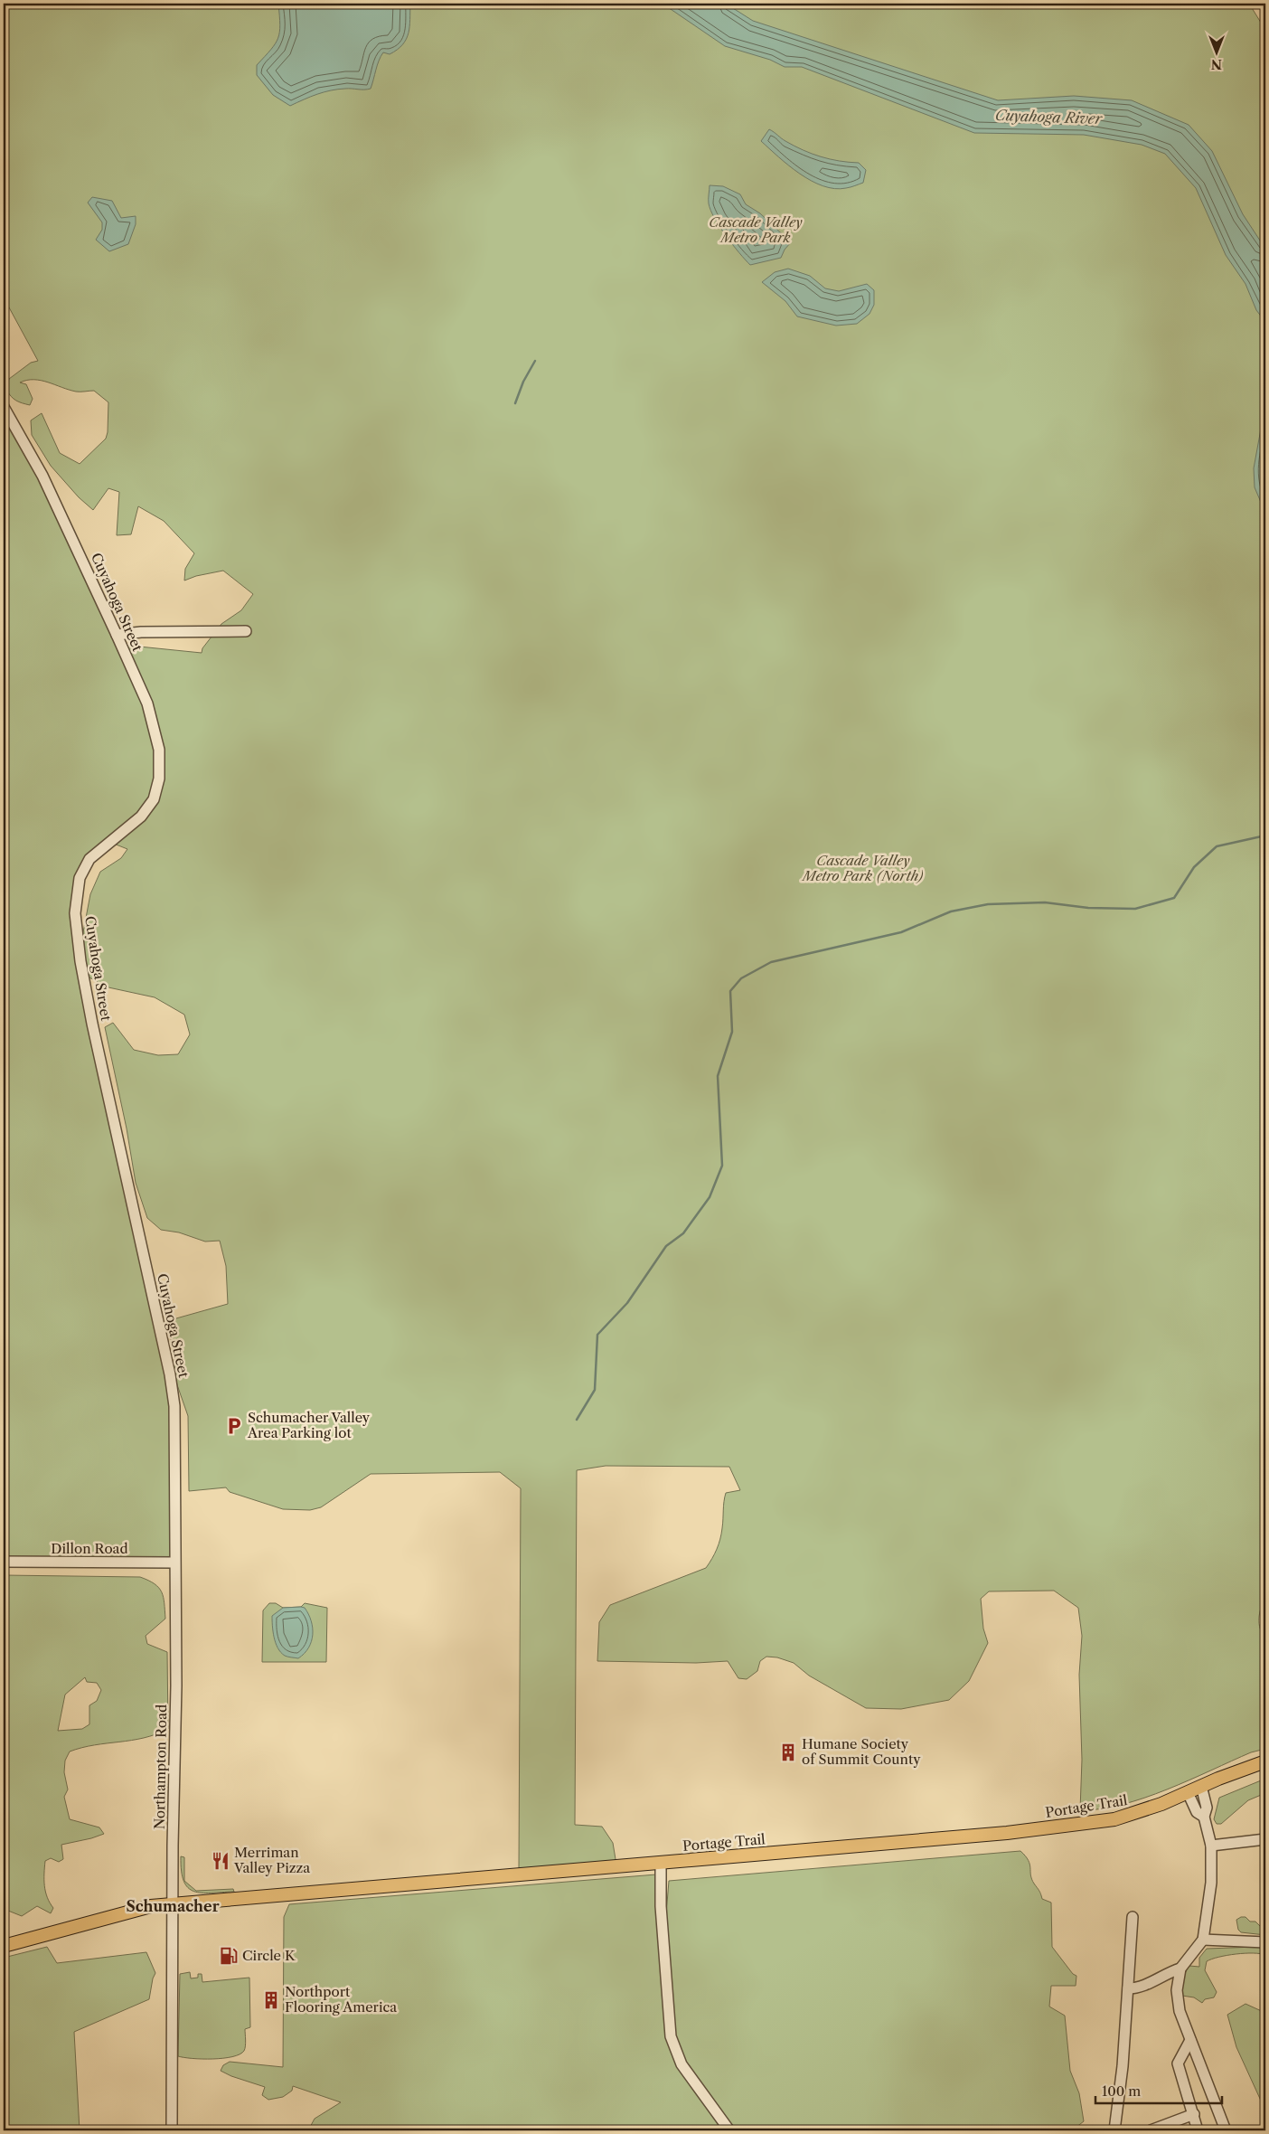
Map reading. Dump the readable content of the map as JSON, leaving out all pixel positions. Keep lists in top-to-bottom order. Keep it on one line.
{"streets":{"main road":["Portage Trail"],"street":["Cuyahoga Street","Dillon Road","Northampton Road"]},"crossings":[["Cuyahoga Street","Northampton Road"],["Dillon Road","Northampton Road"],["Northampton Road","Portage Trail"]],"districts":["Schumacher"],"water":["Cuyahoga River"],"parks":["Cascade Valley Metro Park","Cascade Valley Metro Park (North)"],"places":{"parking":["Schumacher Valley Area Parking lot"],"building":["Humane Society of Summit County","Northport Flooring America"],"restaurant":["Merriman Valley Pizza"],"fuel station":["Circle K"]},"scale_bar":"100 m","north":"bottom"}
